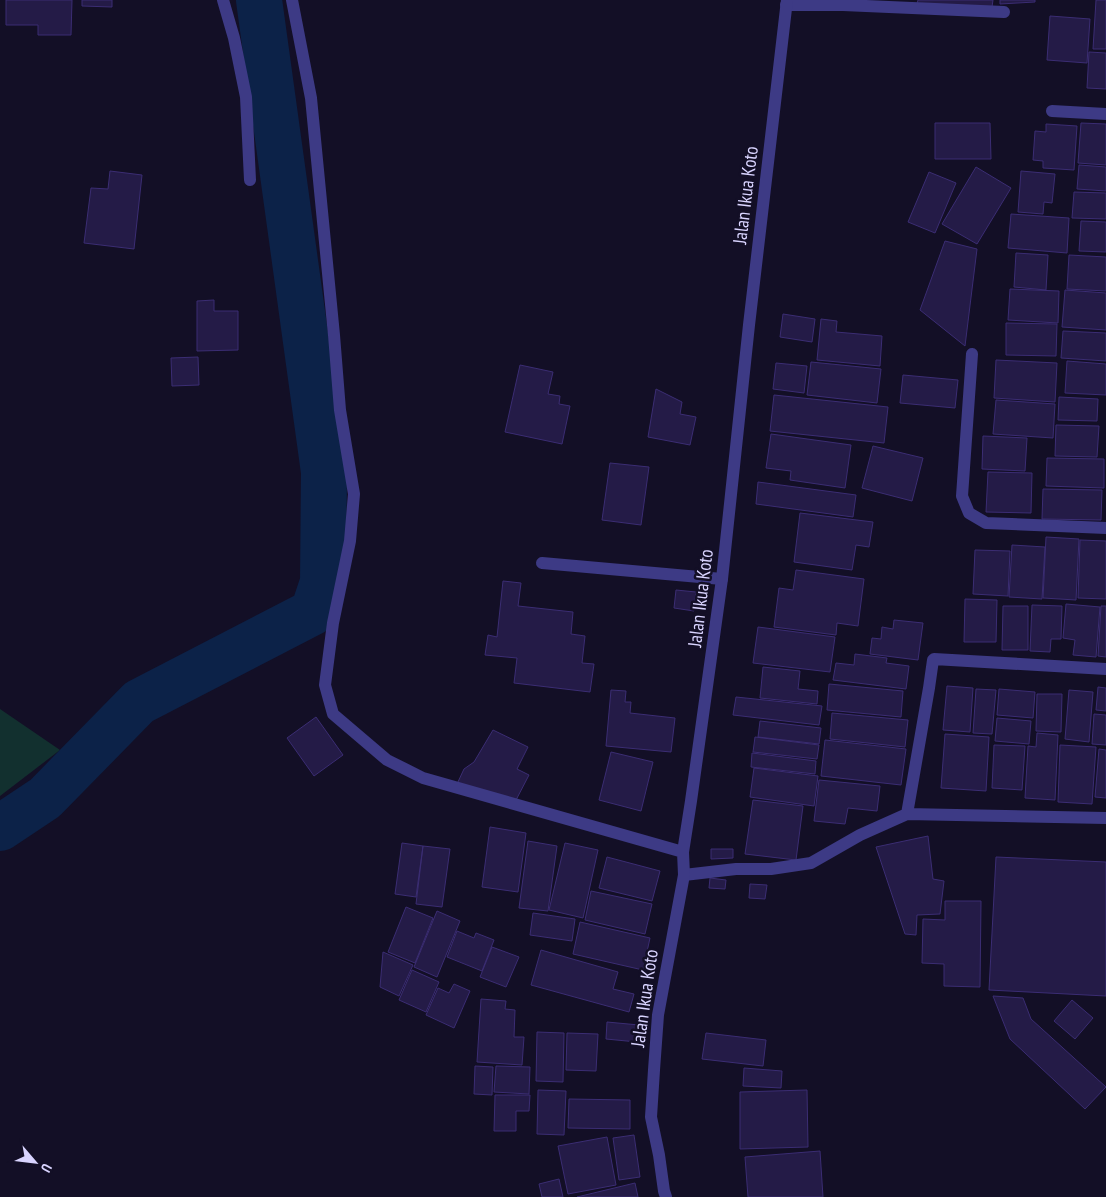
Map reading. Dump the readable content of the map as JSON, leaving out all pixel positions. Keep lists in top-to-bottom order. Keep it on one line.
{"streets":{"street":["Jalan Ikua Koto"]},"north":"bottom right"}
